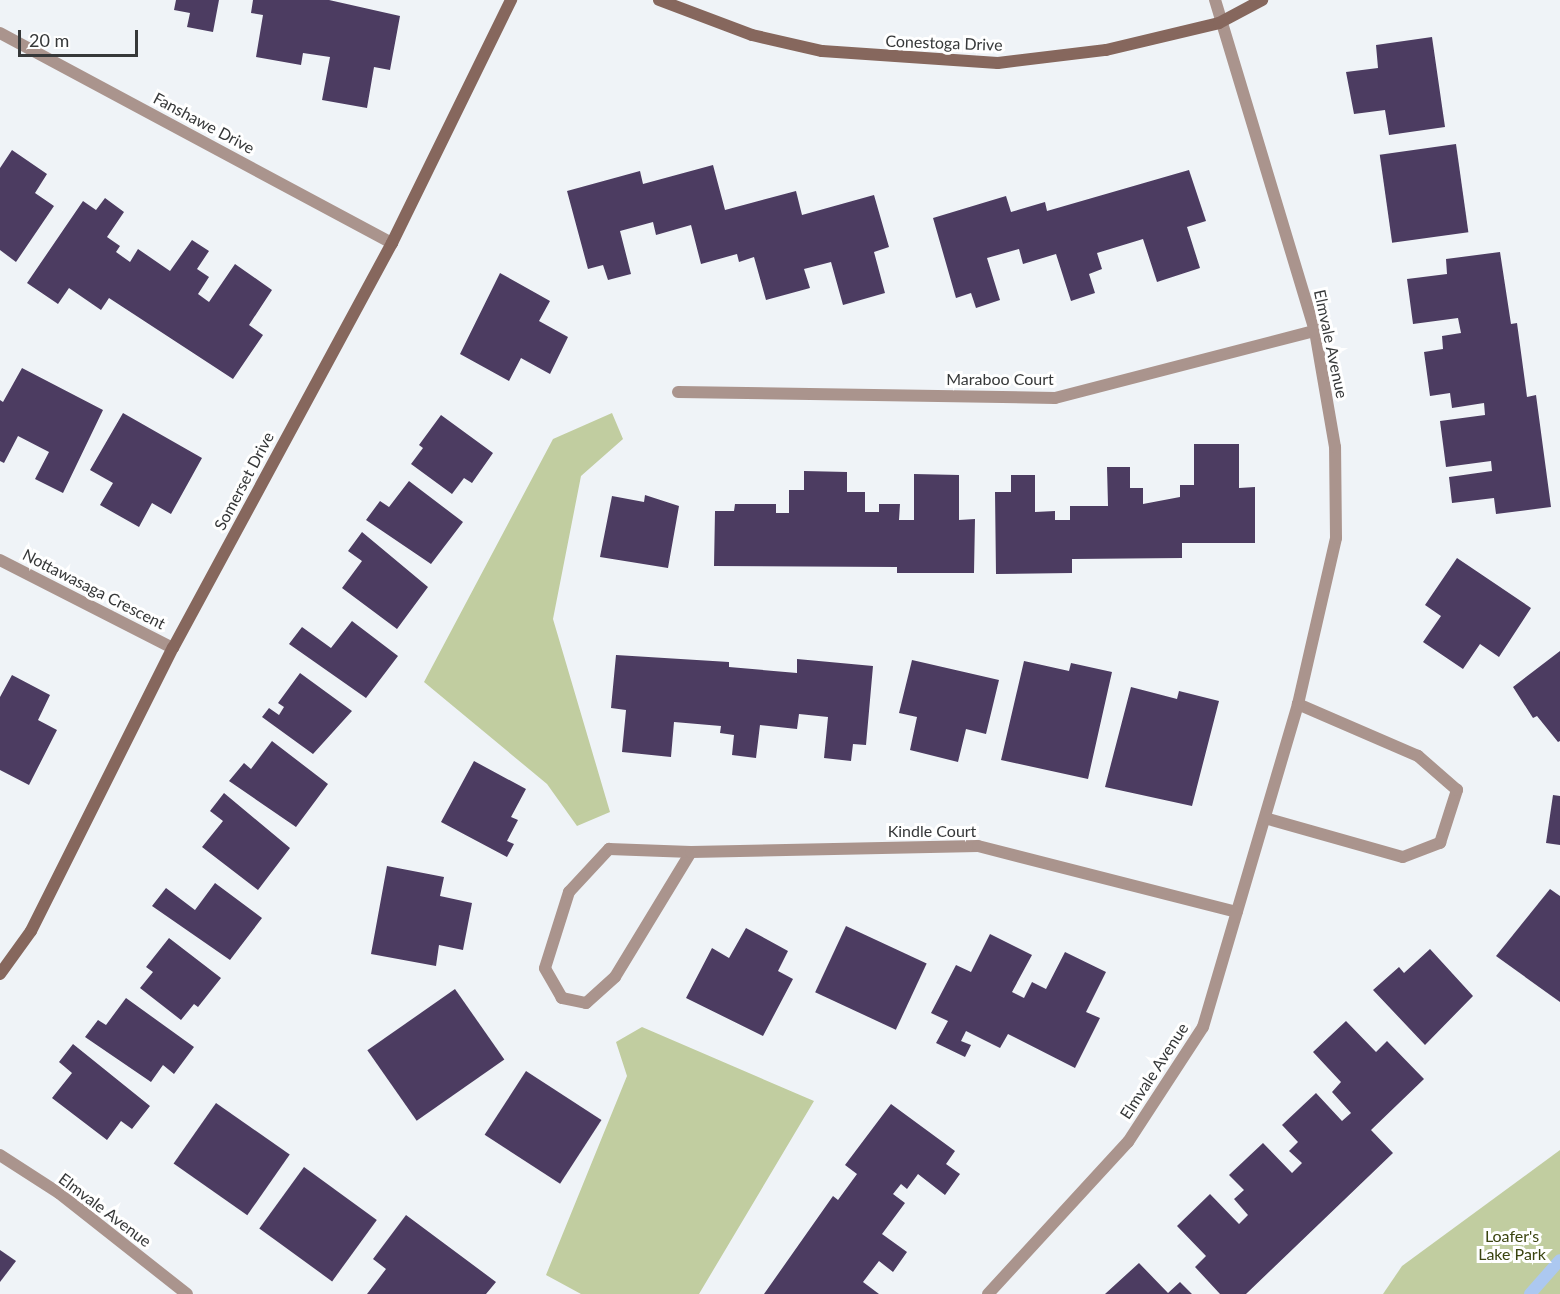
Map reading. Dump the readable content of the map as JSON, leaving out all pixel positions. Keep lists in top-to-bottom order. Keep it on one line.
{"streets":{"street":["Conestoga Drive","Fanshawe Drive","Elmvale Avenue","Maraboo Court","Somerset Drive","Nottawasaga Crescent","Kindle Court"]},"crossings":[["Conestoga Drive","Elmvale Avenue"],["Fanshawe Drive","Somerset Drive"],["Elmvale Avenue","Maraboo Court"],["Elmvale Avenue","Kindle Court"],["Somerset Drive","Nottawasaga Crescent"]],"parks":["Loafer's Lake Park"],"scale_bar":"20 m"}
